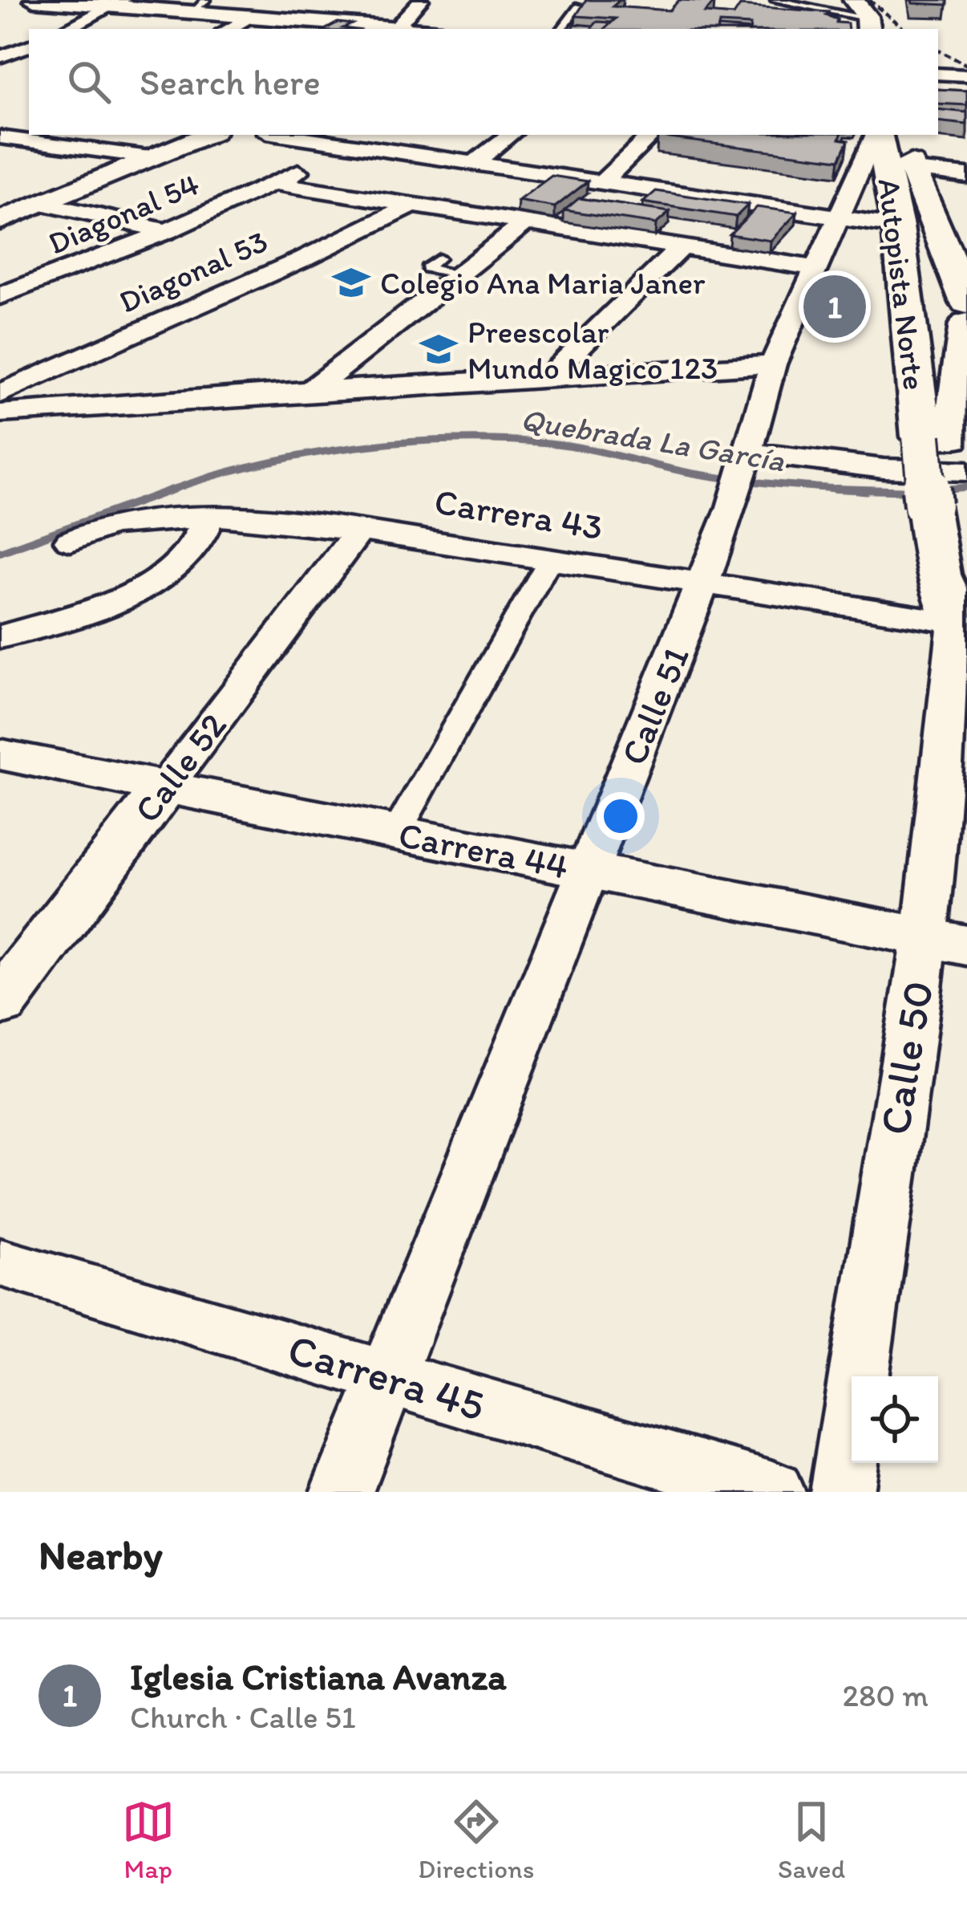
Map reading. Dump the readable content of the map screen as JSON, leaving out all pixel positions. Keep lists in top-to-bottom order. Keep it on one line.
{"streets":{"main road":["Autopista Norte"],"street":["Diagonal 54","Diagonal 53","Carrera 43","Calle 51","Calle 52","Carrera 44","Calle 50","Carrera 45"]},"crossings":[["Carrera 43","Calle 51"],["Carrera 43","Calle 52"],["Carrera 43","Calle 50"],["Calle 51","Carrera 44"],["Calle 51","Carrera 45"],["Calle 52","Carrera 44"],["Carrera 44","Calle 50"]],"water":["Quebrada La García"],"places":{"school or university":["Colegio Ana Maria Janer","Preescolar Mundo Magico 123"]},"page":{"search":"Search here","pins":"1","heading":"Nearby","list":[{"mark":"1","name":"Iglesia Cristiana Avanza","note":"Church · Calle 51","value":"280 m"}],"nav":["Map","Directions","Saved"]}}
